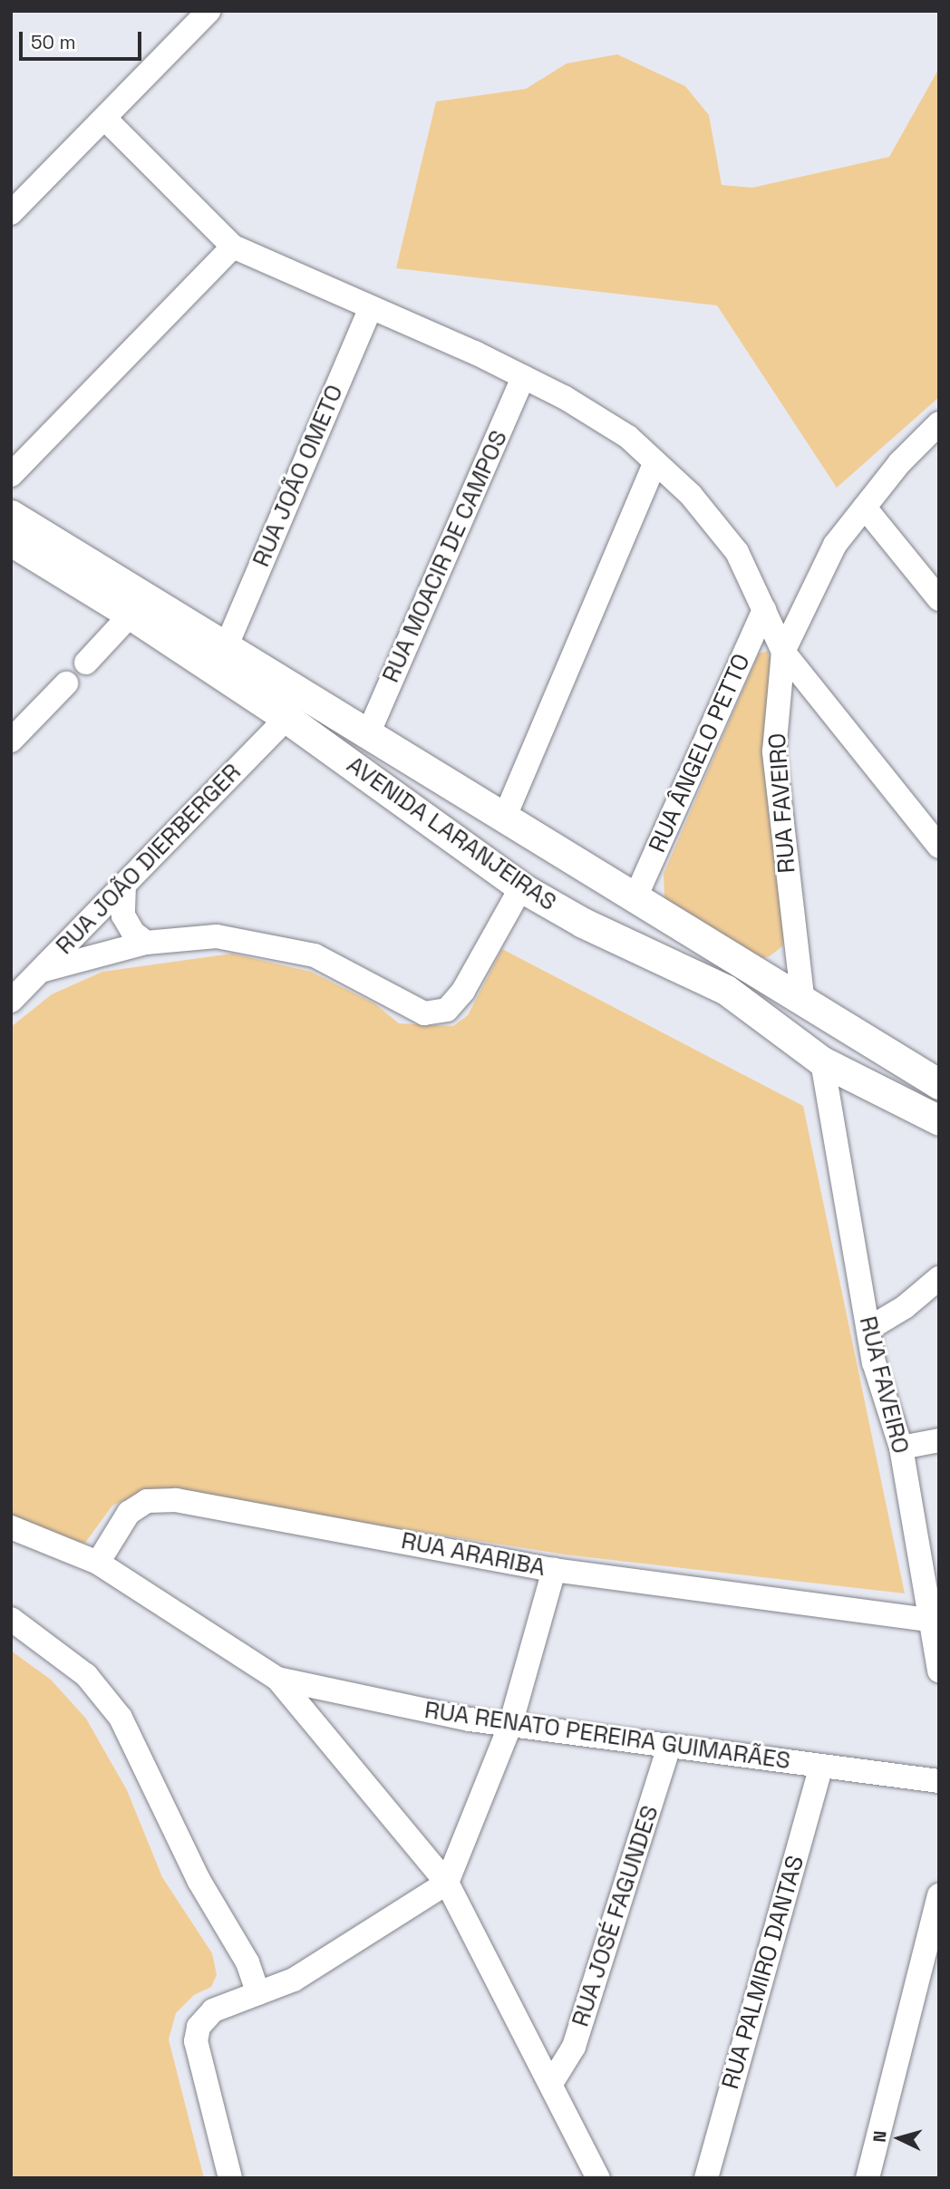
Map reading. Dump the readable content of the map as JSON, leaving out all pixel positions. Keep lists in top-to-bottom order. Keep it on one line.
{"streets":{"main road":["AVENIDA LARANJEIRAS"],"street":["RUA JOÃO OMETO","RUA MOACIR DE CAMPOS","RUA ÂNGELO PETTO","RUA FAVEIRO","RUA JOÃO DIERBERGER","RUA ARARIBA","RUA RENATO PEREIRA GUIMARÃES","RUA JOSÉ FAGUNDES","RUA PALMIRO DANTAS"]},"crossings":[["RUA JOÃO OMETO","AVENIDA LARANJEIRAS"],["RUA MOACIR DE CAMPOS","AVENIDA LARANJEIRAS"],["RUA ÂNGELO PETTO","AVENIDA LARANJEIRAS"],["RUA FAVEIRO","AVENIDA LARANJEIRAS"],["RUA FAVEIRO","RUA ARARIBA"],["AVENIDA LARANJEIRAS","RUA JOÃO DIERBERGER"],["RUA RENATO PEREIRA GUIMARÃES","RUA JOSÉ FAGUNDES"],["RUA RENATO PEREIRA GUIMARÃES","RUA PALMIRO DANTAS"]],"scale_bar":"50 m","north":"left"}
